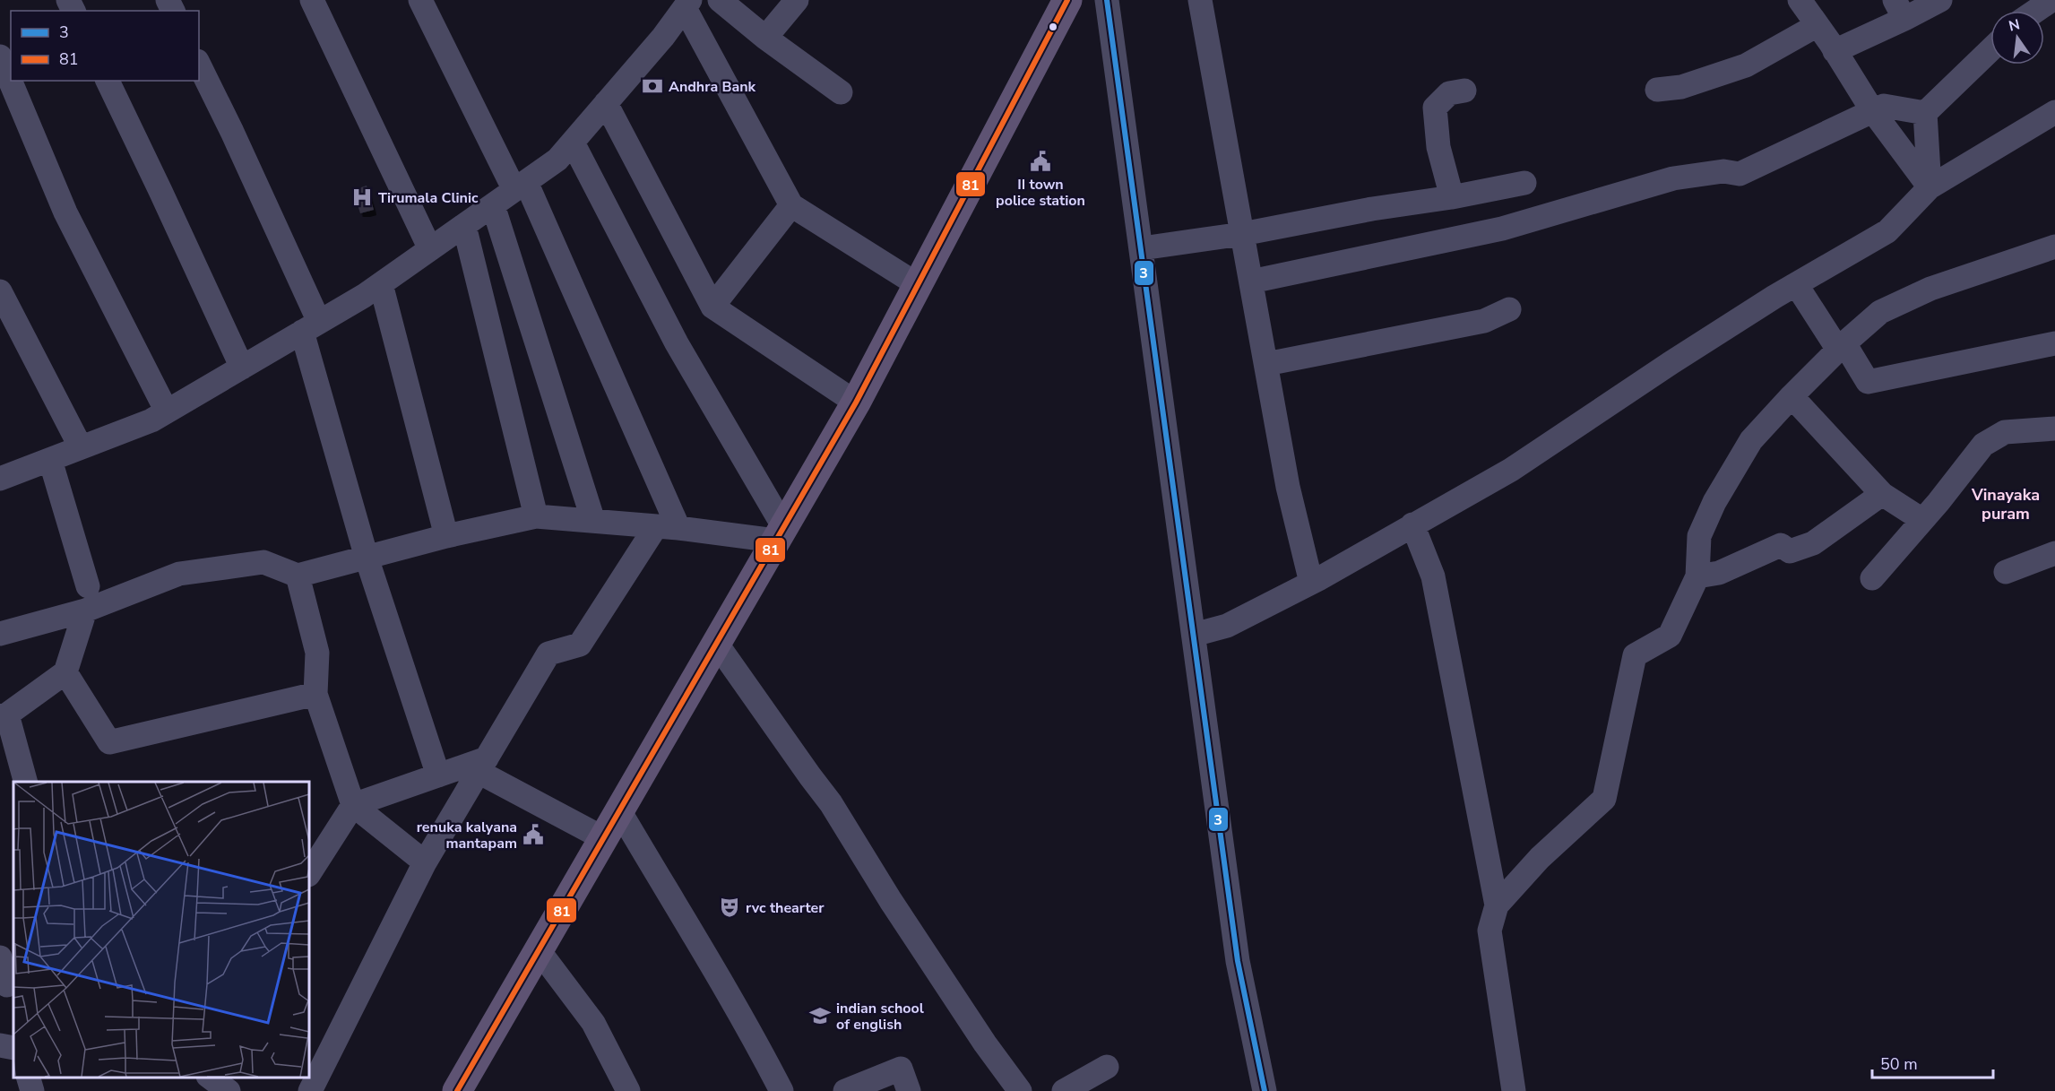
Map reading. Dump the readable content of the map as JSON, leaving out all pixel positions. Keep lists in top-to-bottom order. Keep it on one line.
{"districts":["Vinayaka puram"],"places":{"bank":["Andhra Bank"],"public building":["II town police station","renuka kalyana mantapam"],"hospital":["Tirumala Clinic"],"theatre":["rvc thearter"],"school or university":["indian school of english"]},"lines":["transit line 3","transit line 81"],"legend":["3","81"],"scale_bar":"50 m","north":"top"}
